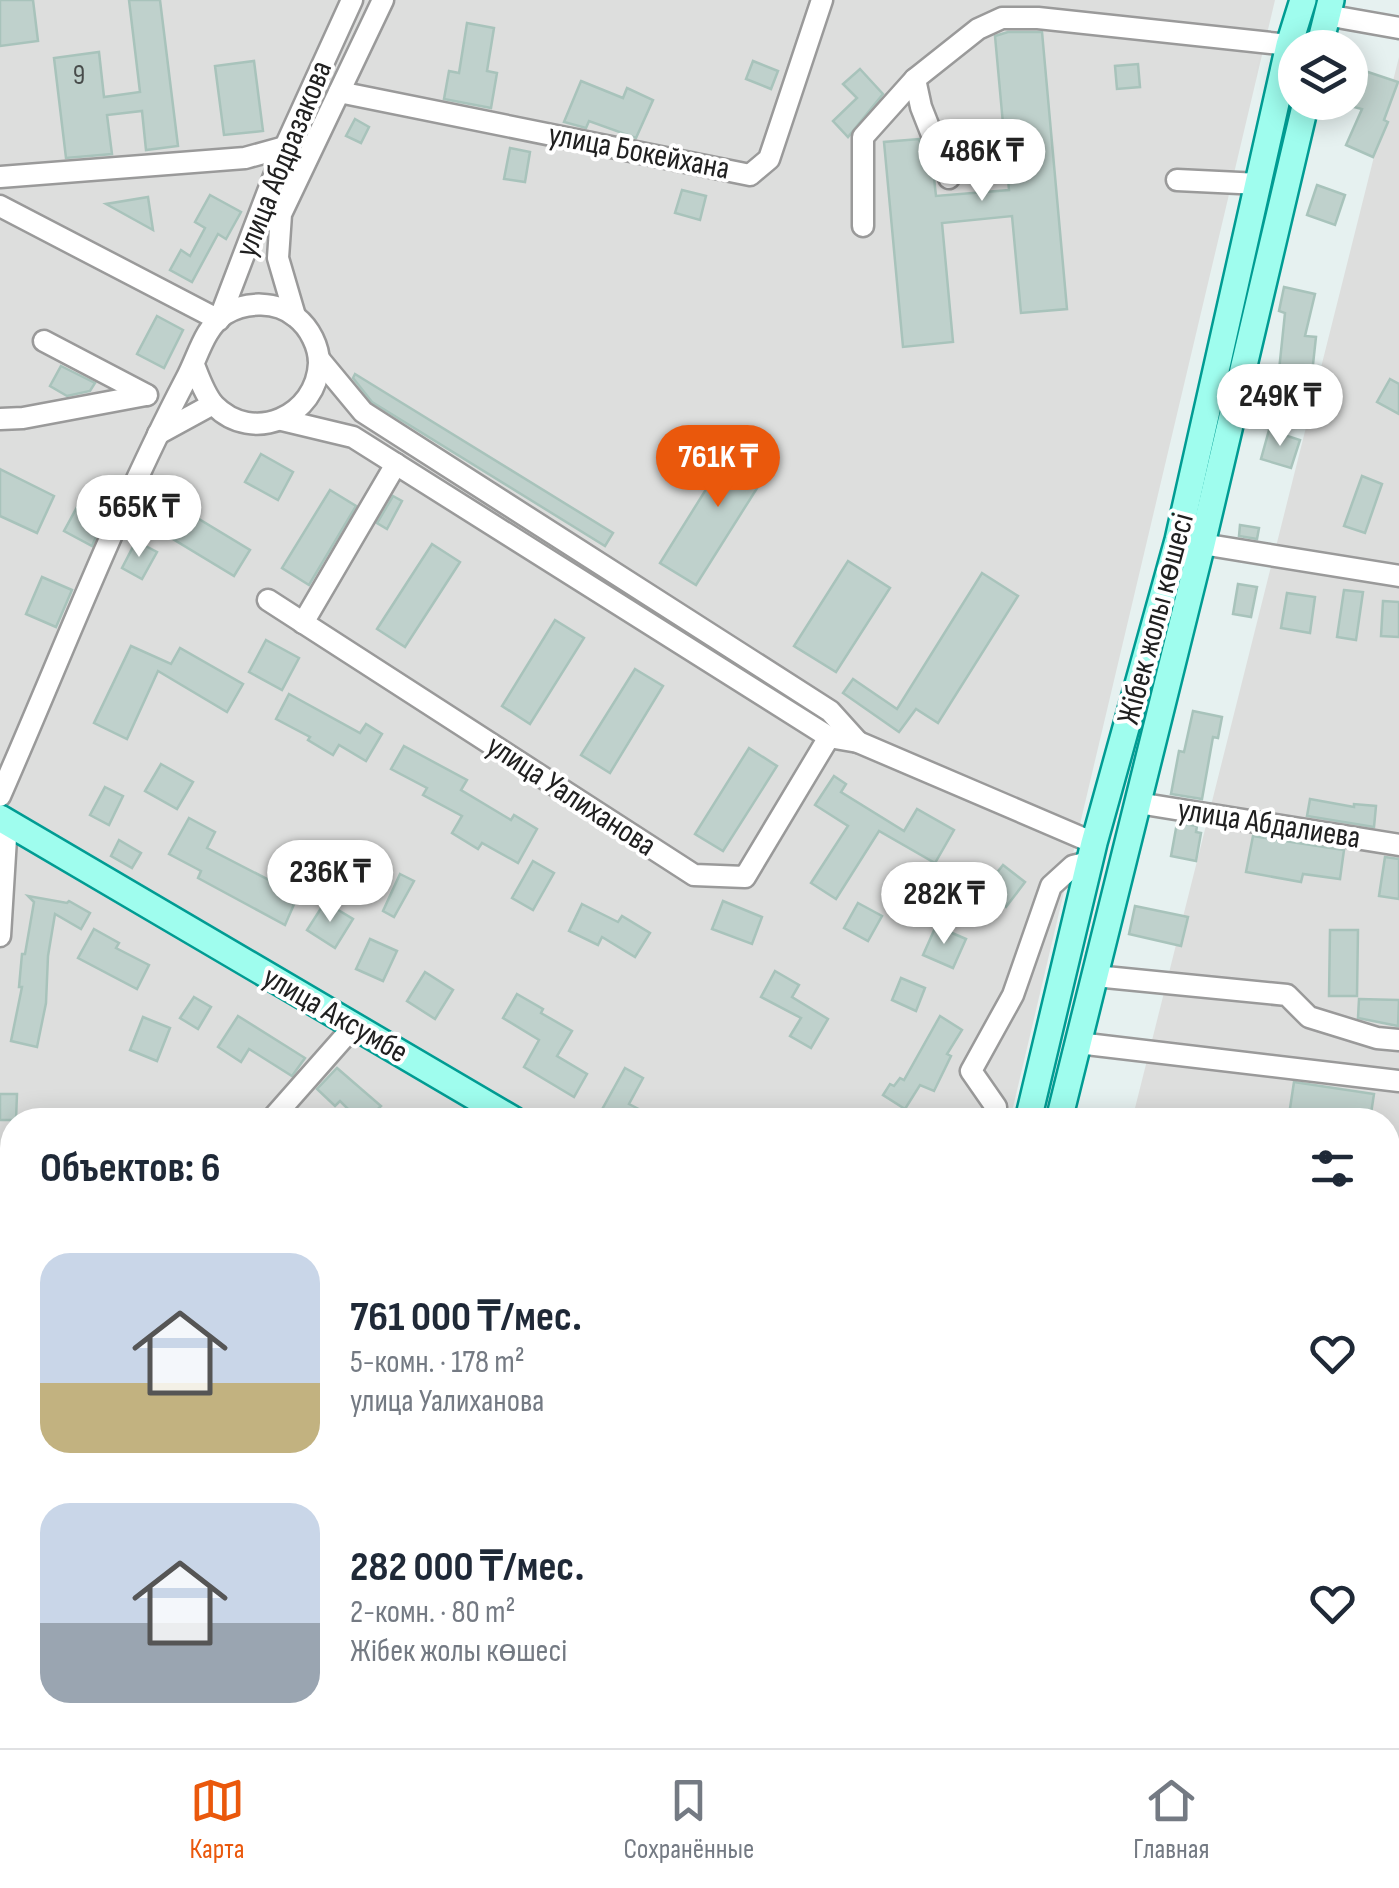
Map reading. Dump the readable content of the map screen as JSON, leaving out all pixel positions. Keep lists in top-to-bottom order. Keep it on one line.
{"streets":{"main road":["Жібек жолы көшесі","улица Аксумбе"],"street":["улица Бокейхана","улица Абдразакова","улица Уалиханова","улица Абдалиева"]},"crossings":[["улица Бокейхана","улица Абдразакова"],["Жібек жолы көшесі","улица Абдалиева"]],"house_numbers":["9"],"page":{"price":["486K ₸","249K ₸","761K ₸","565K ₸","236K ₸","282K ₸"],"heading":"Объектов: 6","list":[{"name":"761 000 ₸/мес.","note":"5-комн. · 178 m² · улица Уалиханова"},{"name":"282 000 ₸/мес.","note":"2-комн. · 80 m² · Жібек жолы көшесі"}],"tabs":["Карта","Сохранённые","Главная"]}}
